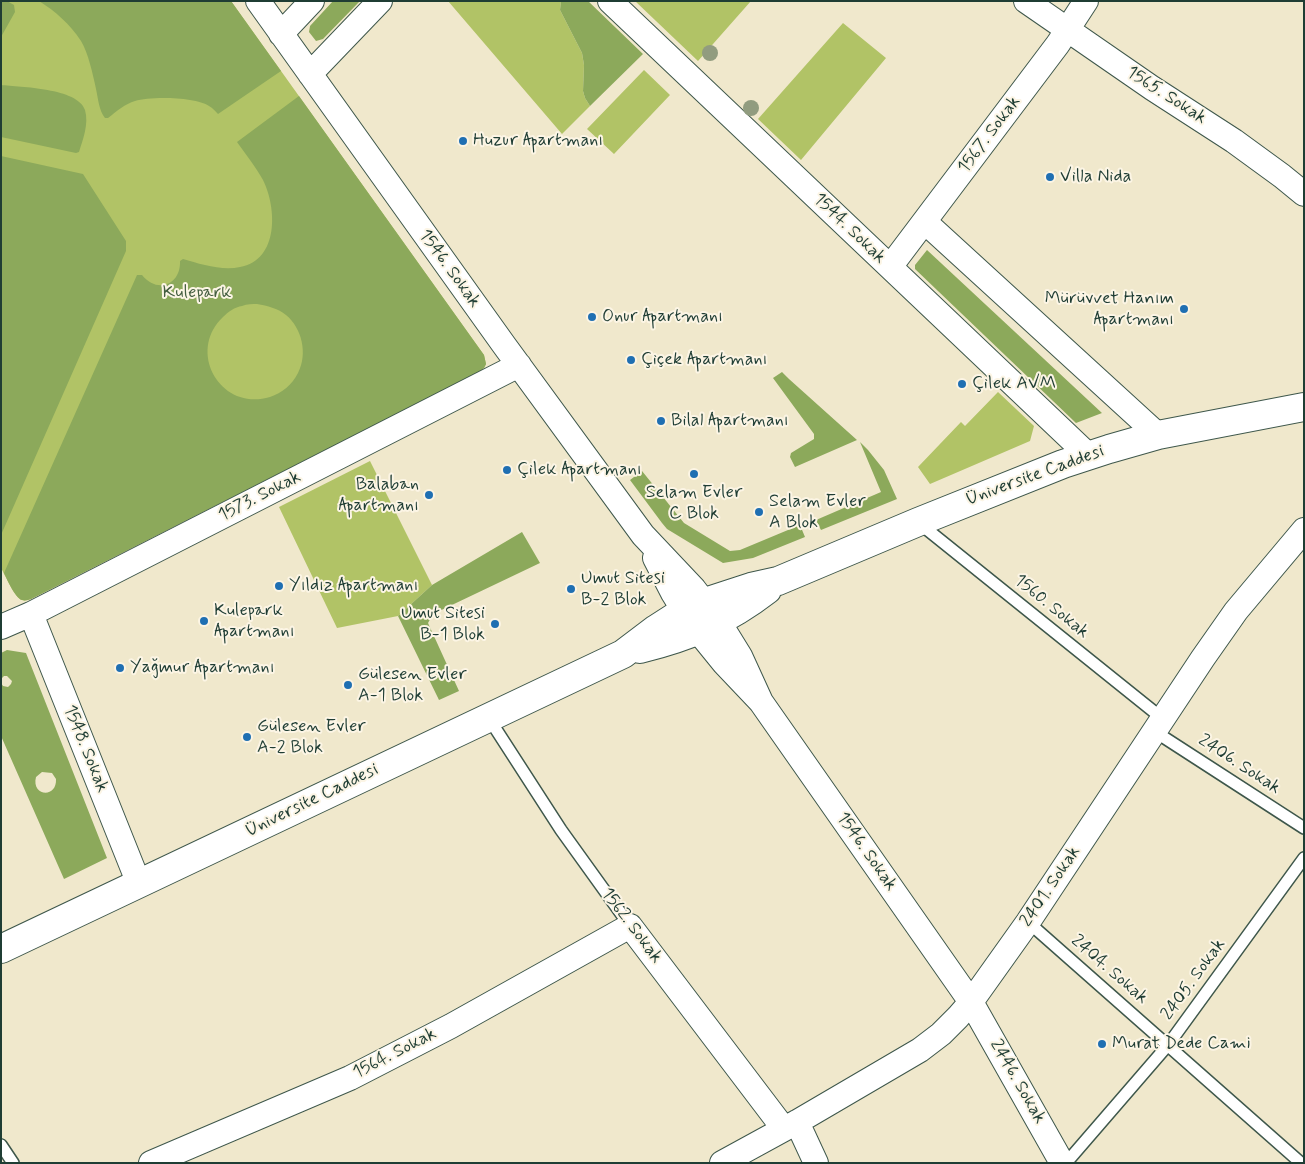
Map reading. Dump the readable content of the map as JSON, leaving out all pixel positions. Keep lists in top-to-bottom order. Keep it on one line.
{"streets":{"main road":["Üniversite Caddesi"],"street":["1565. Sokak","1567. Sokak","1544. Sokak","1546. Sokak","1573. Sokak","1548. Sokak","2401. Sokak","1562. Sokak","1564. Sokak","2446. Sokak"],"lane":["1560. Sokak","2406. Sokak","2404. Sokak","2405. Sokak"]},"crossings":[["1565. Sokak","1567. Sokak"],["1567. Sokak","1544. Sokak"],["1544. Sokak","Üniversite Caddesi"],["1546. Sokak","Üniversite Caddesi"],["1546. Sokak","1573. Sokak"],["1546. Sokak","2401. Sokak"],["1546. Sokak","2446. Sokak"],["Üniversite Caddesi","1560. Sokak"],["Üniversite Caddesi","1548. Sokak"],["Üniversite Caddesi","1562. Sokak"],["1573. Sokak","1548. Sokak"],["1560. Sokak","2406. Sokak"],["1560. Sokak","2401. Sokak"],["2406. Sokak","2401. Sokak"],["2401. Sokak","1562. Sokak"],["2401. Sokak","2404. Sokak"],["2401. Sokak","2446. Sokak"],["1562. Sokak","1564. Sokak"],["2404. Sokak","2405. Sokak"],["2405. Sokak","2446. Sokak"]],"parks":["Kulepark"],"places":["Huzur Apartmanı","Villa Nida","Mürüvvet Hanım Apartmanı","Onur Apartmanı","Çiçek Apartmanı","Çilek AVM","Bilal Apartmanı","Çilek Apartmanı","Selam Evler C Blok","Balaban Apartmanı","Selam Evler A Blok","Yıldız Apartmanı","Umut Sitesi B-2 Blok","Kulepark Apartmanı","Umut Sitesi B-1 Blok","Yağmur Apartmanı","Gülesen Evler A-1 Blok","Gülesen Evler A-2 Blok","Murat Dede Cami"]}
